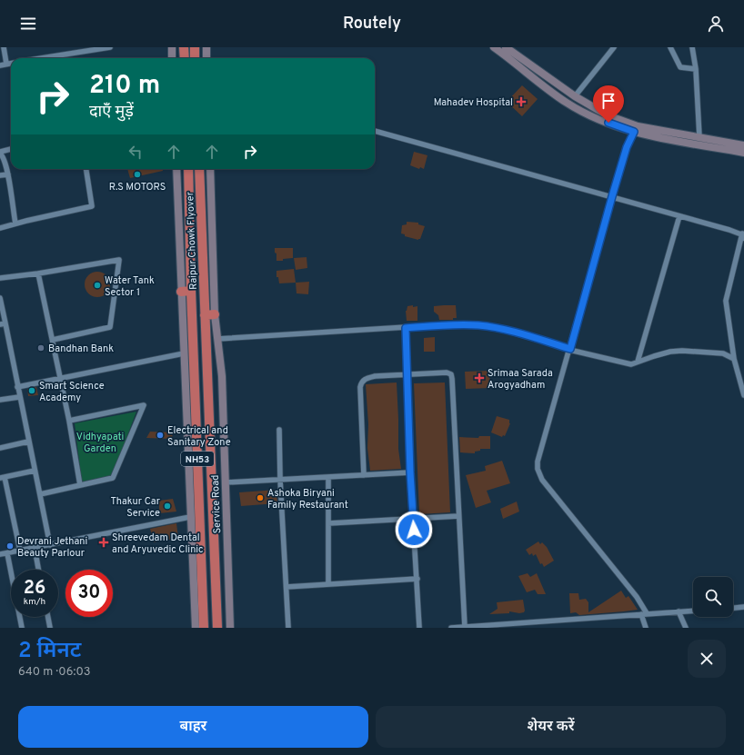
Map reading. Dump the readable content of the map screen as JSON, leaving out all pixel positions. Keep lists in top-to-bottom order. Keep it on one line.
{"streets":{"highway":["Raipur Chowk Flyover","NH53"],"street":["Service Road"]},"crossings":[["Raipur Chowk Flyover","NH53"]],"parks":["Vidhyapati Garden"],"places":{"health":["Mahadev Hospital","Srimaa Sarada Arogyadham","Shreevedam Dental and Aryuvedic Clinic"],"other":["R.S MOTORS","Water Tank Sector 1","Bandhan Bank","Smart Science Academy","Electrical and Sanitary Zone","Ashoka Biryani Family Restaurant","Thakur Car Service","Devrani Jethani Beauty Parlour"]},"page":{"header":"Routely","turn":["210 m","दाएँ मुड़ें"],"speed":"26 km/h","limit":"30","heading":["2 मिनट","640 m · 06:03"],"buttons":["बाहर","शेयर करें"]}}
